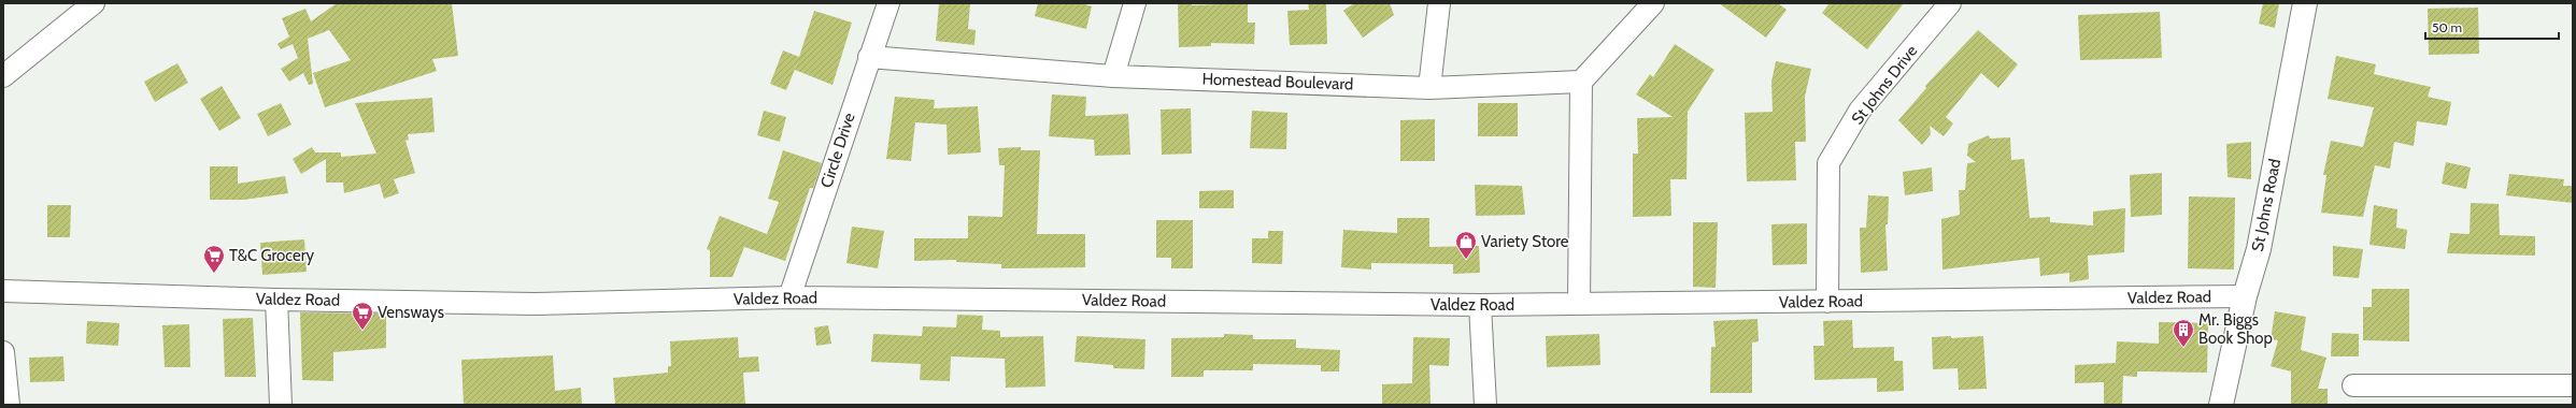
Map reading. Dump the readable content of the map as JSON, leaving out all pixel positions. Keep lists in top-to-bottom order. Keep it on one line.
{"streets":{"main road":["St Johns Road"],"street":["Homestead Boulevard","St Johns Drive","Circle Drive","Valdez Road"]},"crossings":[["Homestead Boulevard","Circle Drive"],["St Johns Drive","Valdez Road"],["Circle Drive","Valdez Road"],["St Johns Road","Valdez Road"]],"places":{"shop":["Variety Store"],"supermarket":["T&C Grocery","Vensways"],"building":["Mr. Biggs Book Shop"]},"scale_bar":"50 m"}
